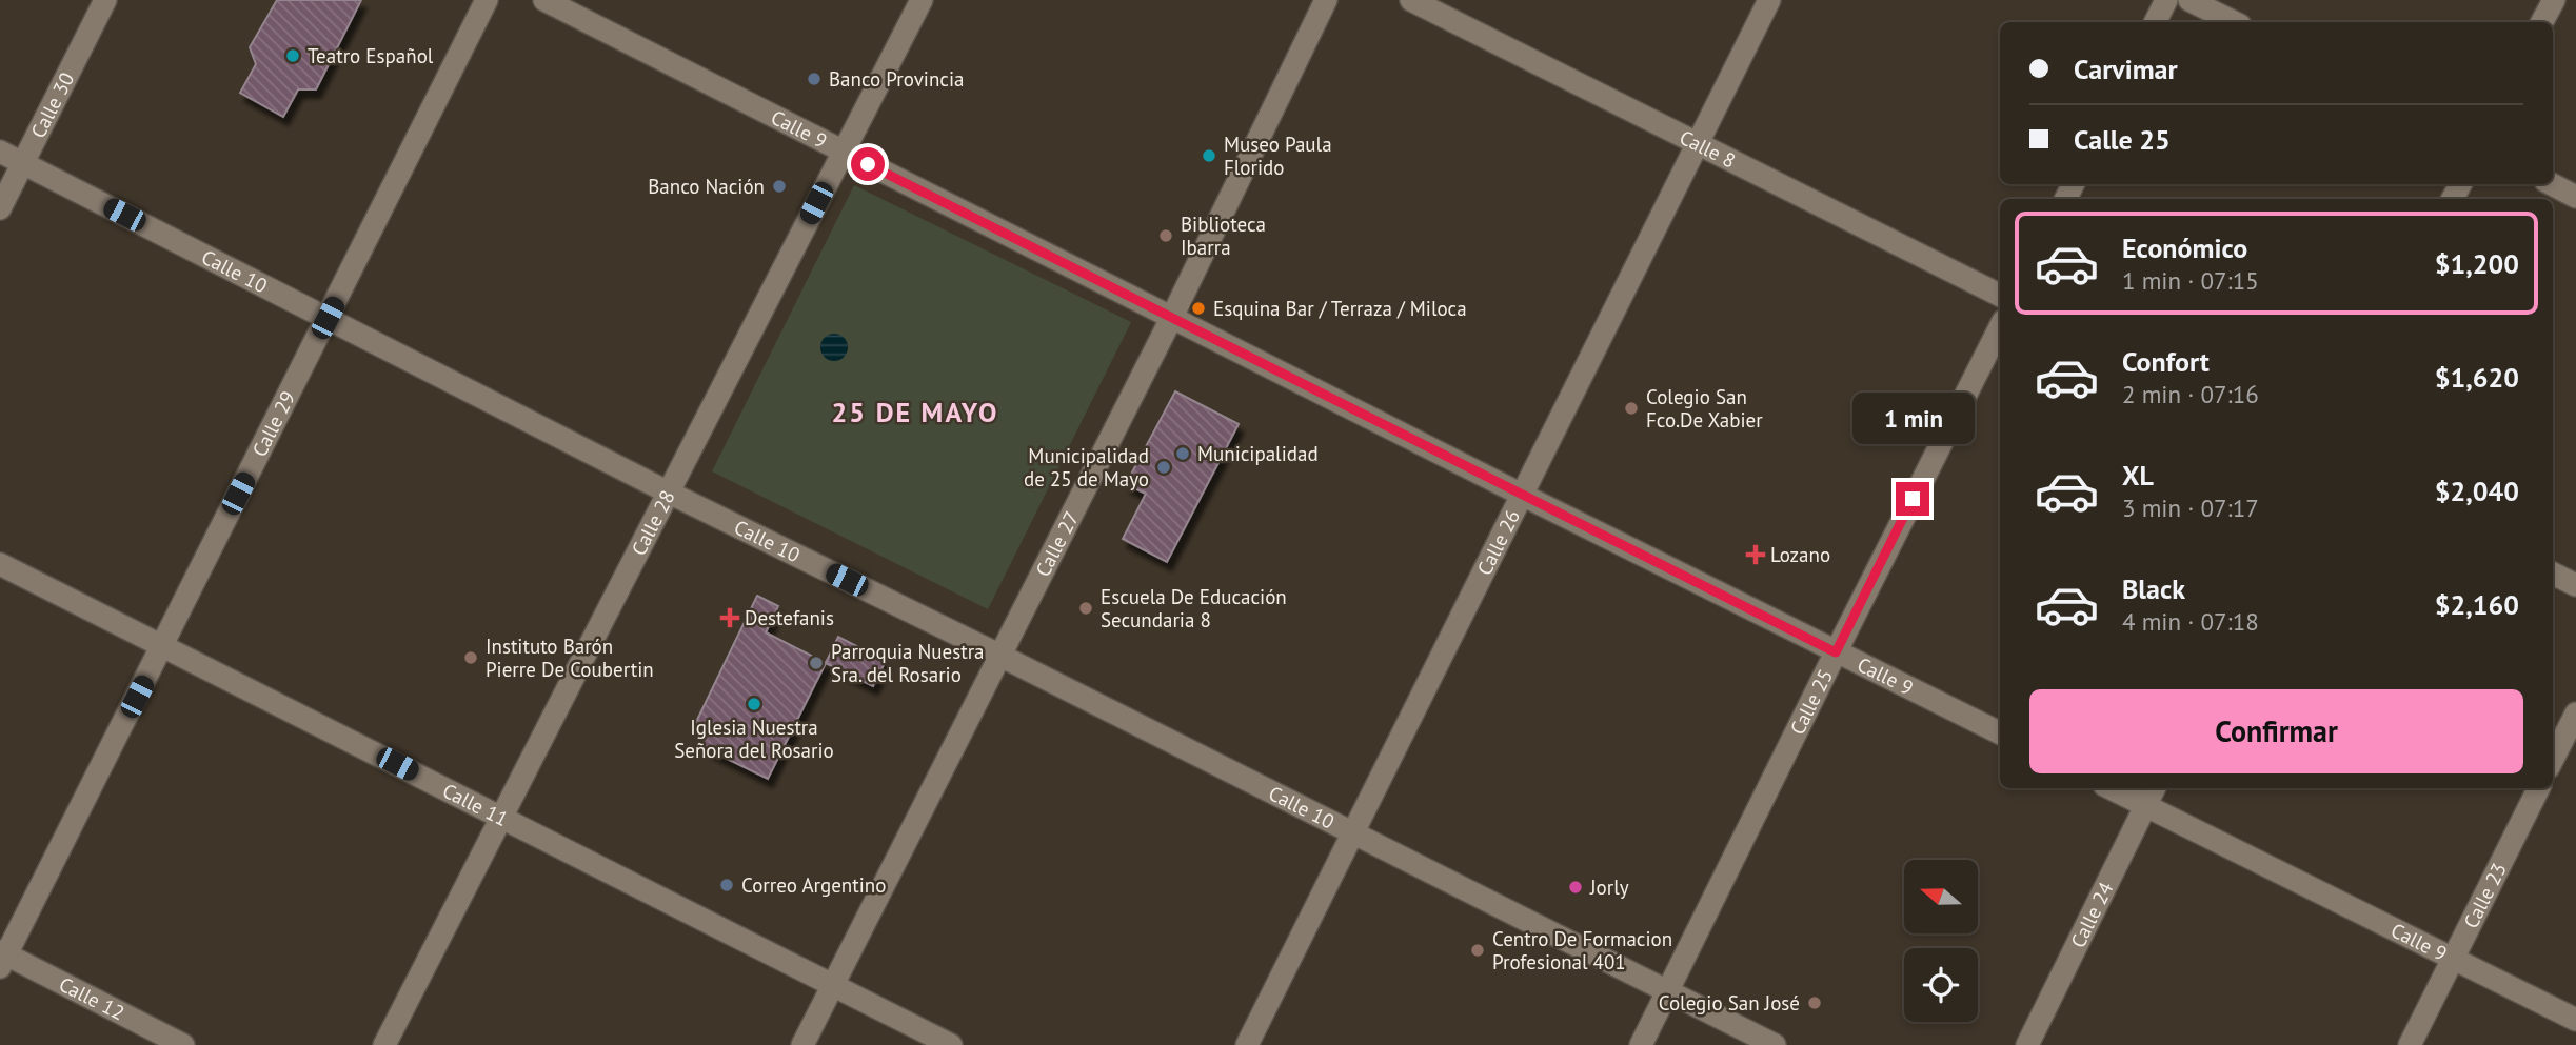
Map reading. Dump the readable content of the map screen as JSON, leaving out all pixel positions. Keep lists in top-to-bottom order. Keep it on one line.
{"streets":{"street":["Calle 30","Calle 9","Calle 8","Calle 10","Calle 29","Calle 28","Calle 27","Calle 26","Calle 25","Calle 11","Calle 23","Calle 24","Calle 12"]},"crossings":[["Calle 30","Calle 10"],["Calle 9","Calle 28"],["Calle 9","Calle 27"],["Calle 9","Calle 26"],["Calle 9","Calle 25"],["Calle 9","Calle 23"],["Calle 9","Calle 24"],["Calle 8","Calle 26"],["Calle 10","Calle 29"],["Calle 10","Calle 28"],["Calle 10","Calle 27"],["Calle 10","Calle 26"],["Calle 10","Calle 25"],["Calle 29","Calle 11"],["Calle 29","Calle 12"],["Calle 28","Calle 11"],["Calle 27","Calle 11"]],"districts":["25 DE MAYO"],"places":{"other":["Teatro Español","Banco Provincia","Museo Paula Florido","Banco Nación","Biblioteca Ibarra","Esquina Bar / Terraza / Miloca","Colegio San Fco.De Xabier","Municipalidad","Municipalidad de 25 de Mayo","Escuela De Educación Secundaria 8","Instituto Barón Pierre De Coubertin","Parroquia Nuestra Sra. del Rosario","Iglesia Nuestra Señora del Rosario","Correo Argentino","Jorly","Centro De Formacion Profesional 401","Colegio San José"],"health":["Lozano","Destefanis"]},"north":"left","page":{"banner":["Carvimar","Calle 25"],"list":[{"name":"Económico","note":"1 min · 07:15","value":"$1,200"},{"name":"Confort","note":"2 min · 07:16","value":"$1,620"},{"name":"XL","note":"3 min · 07:17","value":"$2,040"},{"name":"Black","note":"4 min · 07:18","value":"$2,160"}],"bubble":"1 min","buttons":"Confirmar"}}
